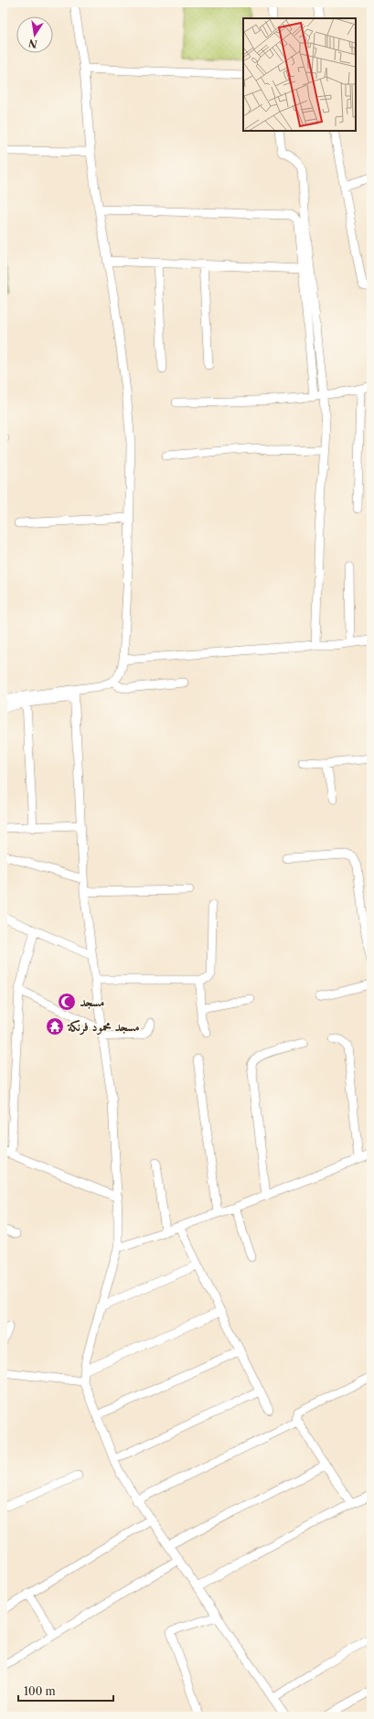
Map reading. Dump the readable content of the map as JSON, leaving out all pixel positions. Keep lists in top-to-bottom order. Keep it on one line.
{"places":{"mosque":["مسجد"],"temple":["مسجد محمود فرنكة"]},"scale_bar":"100 m","north":"bottom"}
